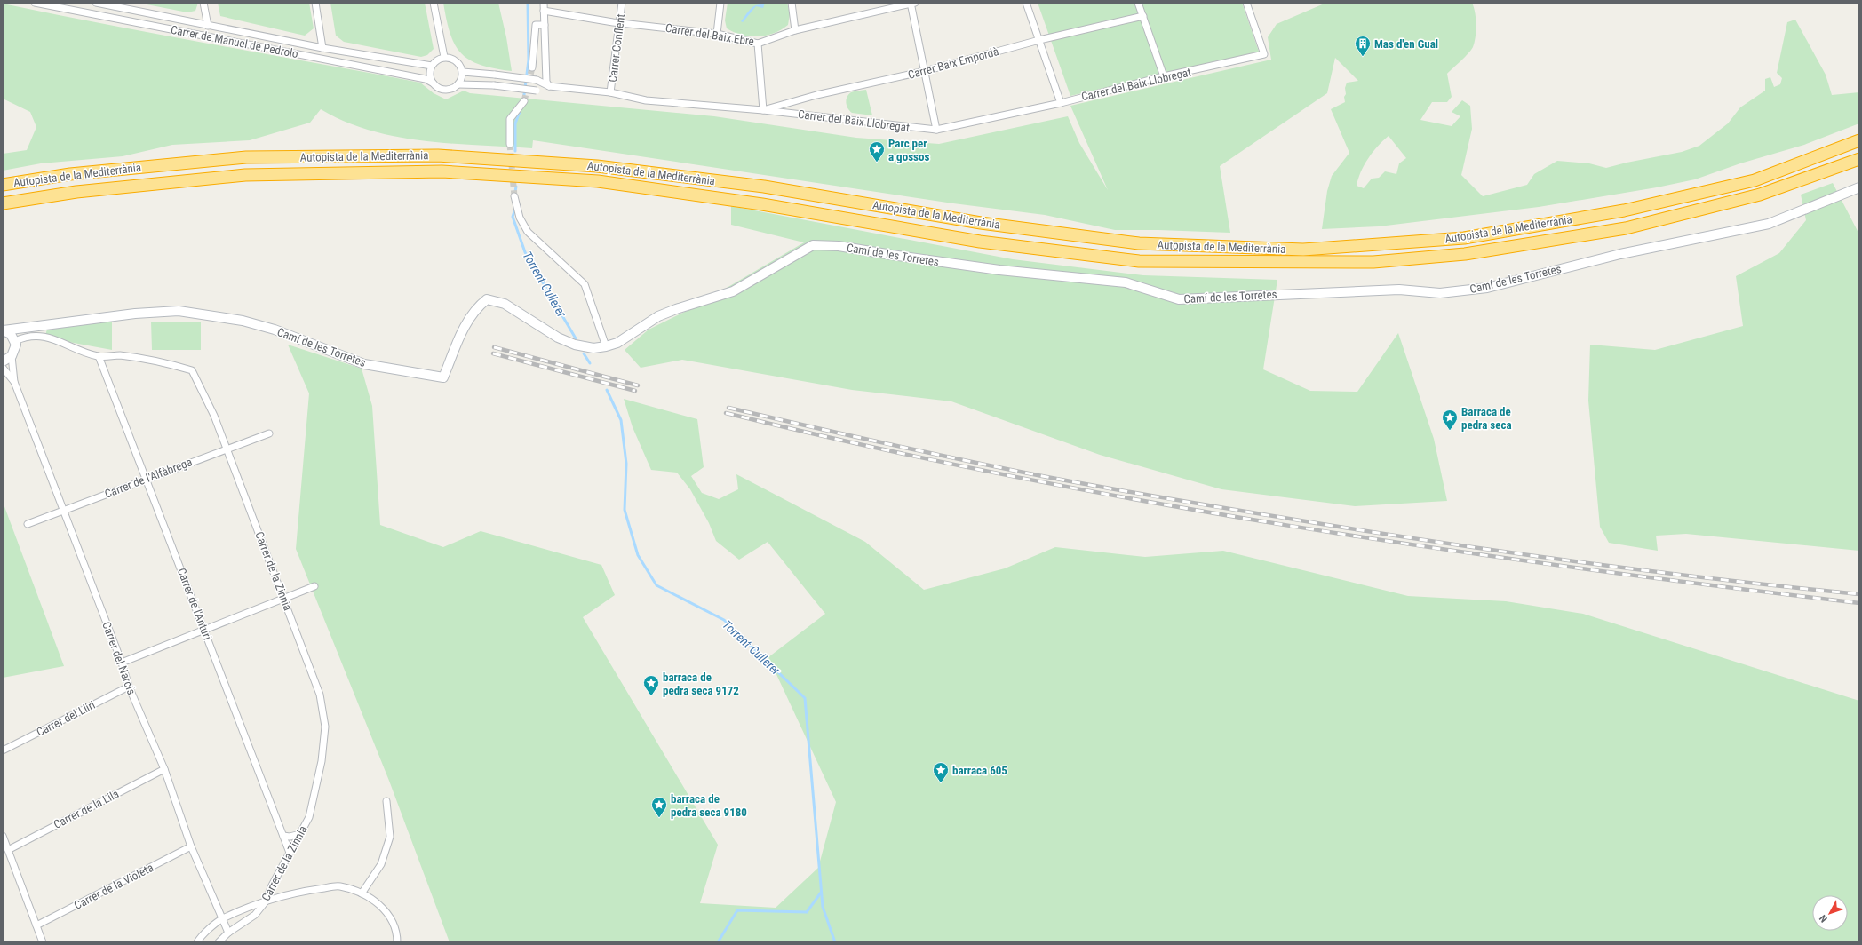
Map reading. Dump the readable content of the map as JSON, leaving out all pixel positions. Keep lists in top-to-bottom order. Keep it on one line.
{"streets":{"highway":["Autopista de la Mediterrània"],"street":["Carrer del Baix Ebre","Carrer de Manuel de Pedrolo","Carrer Conflent","Carrer Baix Empordà","Carrer del Baix Llobregat","Camí de les Torretes","Carrer de l'Alfàbrega","Carrer de la Zinnia","Carrer de l'Anturi","Carrer del Narcís","Carrer del Lliri","Carrer de la Lila","Carrer de la Violeta"]},"crossings":[["Carrer del Baix Ebre","Carrer Conflent"],["Carrer Conflent","Carrer del Baix Llobregat"],["Carrer Baix Empordà","Carrer del Baix Llobregat"],["Carrer de l'Alfàbrega","Carrer de la Zinnia"],["Carrer de l'Alfàbrega","Carrer de l'Anturi"],["Carrer de l'Alfàbrega","Carrer del Narcís"],["Carrer de la Zinnia","Carrer de l'Anturi"],["Carrer de la Zinnia","Carrer del Narcís"],["Carrer del Narcís","Carrer del Lliri"],["Carrer del Narcís","Carrer de la Lila"],["Carrer del Narcís","Carrer de la Violeta"]],"water":["Torrent Cullerer"],"places":{"building":["Mas d'en Gual"],"place":["Parc per a gossos","Barraca de pedra seca","barraca de pedra seca 9172","barraca 605","barraca de pedra seca 9180"]},"north":"bottom left"}
